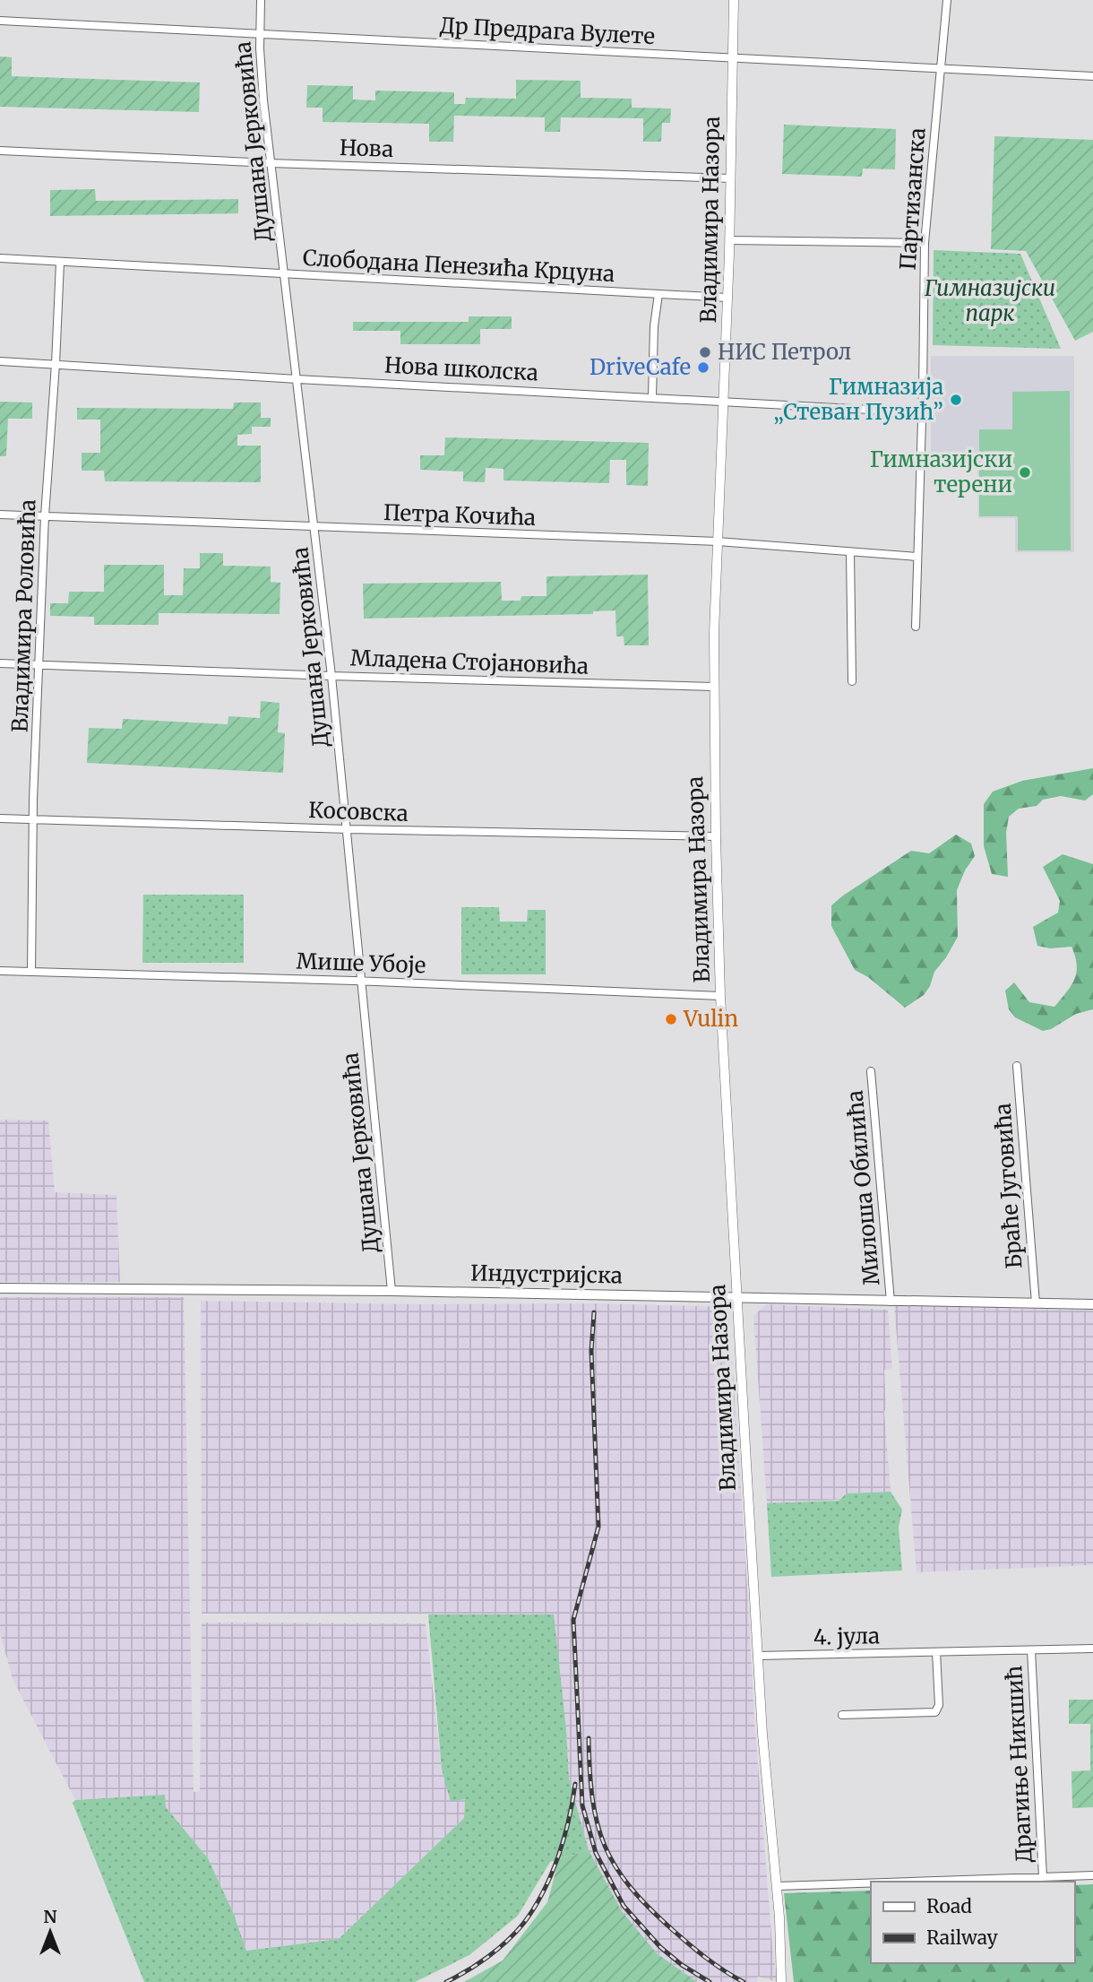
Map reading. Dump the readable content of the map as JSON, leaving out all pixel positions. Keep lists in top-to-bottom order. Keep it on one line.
{"streets":{"main road":["Индустријска"],"street":["Др Предрага Вулете","Душана Јерковића","Нова","Партизанска","Владимира Назора","Слободана Пенезића Крцуна","Нова школска","Петра Кочића","Владимира Роловића","Младена Стојановића","Косовска","Мише Убоје","Браће Југовића","Милоша Обилића","4. јула","Драгиње Никшић"]},"crossings":[["Др Предрага Вулете","Душана Јерковића"],["Др Предрага Вулете","Партизанска"],["Др Предрага Вулете","Владимира Назора"],["Душана Јерковића","Нова"],["Душана Јерковића","Слободана Пенезића Крцуна"],["Душана Јерковића","Нова школска"],["Душана Јерковића","Петра Кочића"],["Душана Јерковића","Младена Стојановића"],["Душана Јерковића","Косовска"],["Душана Јерковића","Мише Убоје"],["Душана Јерковића","Индустријска"],["Нова","Владимира Назора"],["Партизанска","Нова школска"],["Партизанска","Петра Кочића"],["Владимира Назора","Слободана Пенезића Крцуна"],["Владимира Назора","Нова школска"],["Владимира Назора","Петра Кочића"],["Владимира Назора","Младена Стојановића"],["Владимира Назора","Косовска"],["Владимира Назора","Мише Убоје"],["Владимира Назора","Индустријска"],["Владимира Назора","4. јула"],["Владимира Назора","Драгиње Никшић"],["Слободана Пенезића Крцуна","Владимира Роловића"],["Нова школска","Владимира Роловића"],["Петра Кочића","Владимира Роловића"],["Владимира Роловића","Младена Стојановића"],["Владимира Роловића","Косовска"],["Владимира Роловића","Мише Убоје"],["Браће Југовића","Индустријска"],["Милоша Обилића","Индустријска"],["4. јула","Драгиње Никшић"]],"parks":["Гимназијски парк"],"places":["НИС Петрол","DriveCafe","Гимназија „Стеван Пузић”","Гимназијски терени","Vulin"],"legend":["Road","Railway"],"north":"top"}
